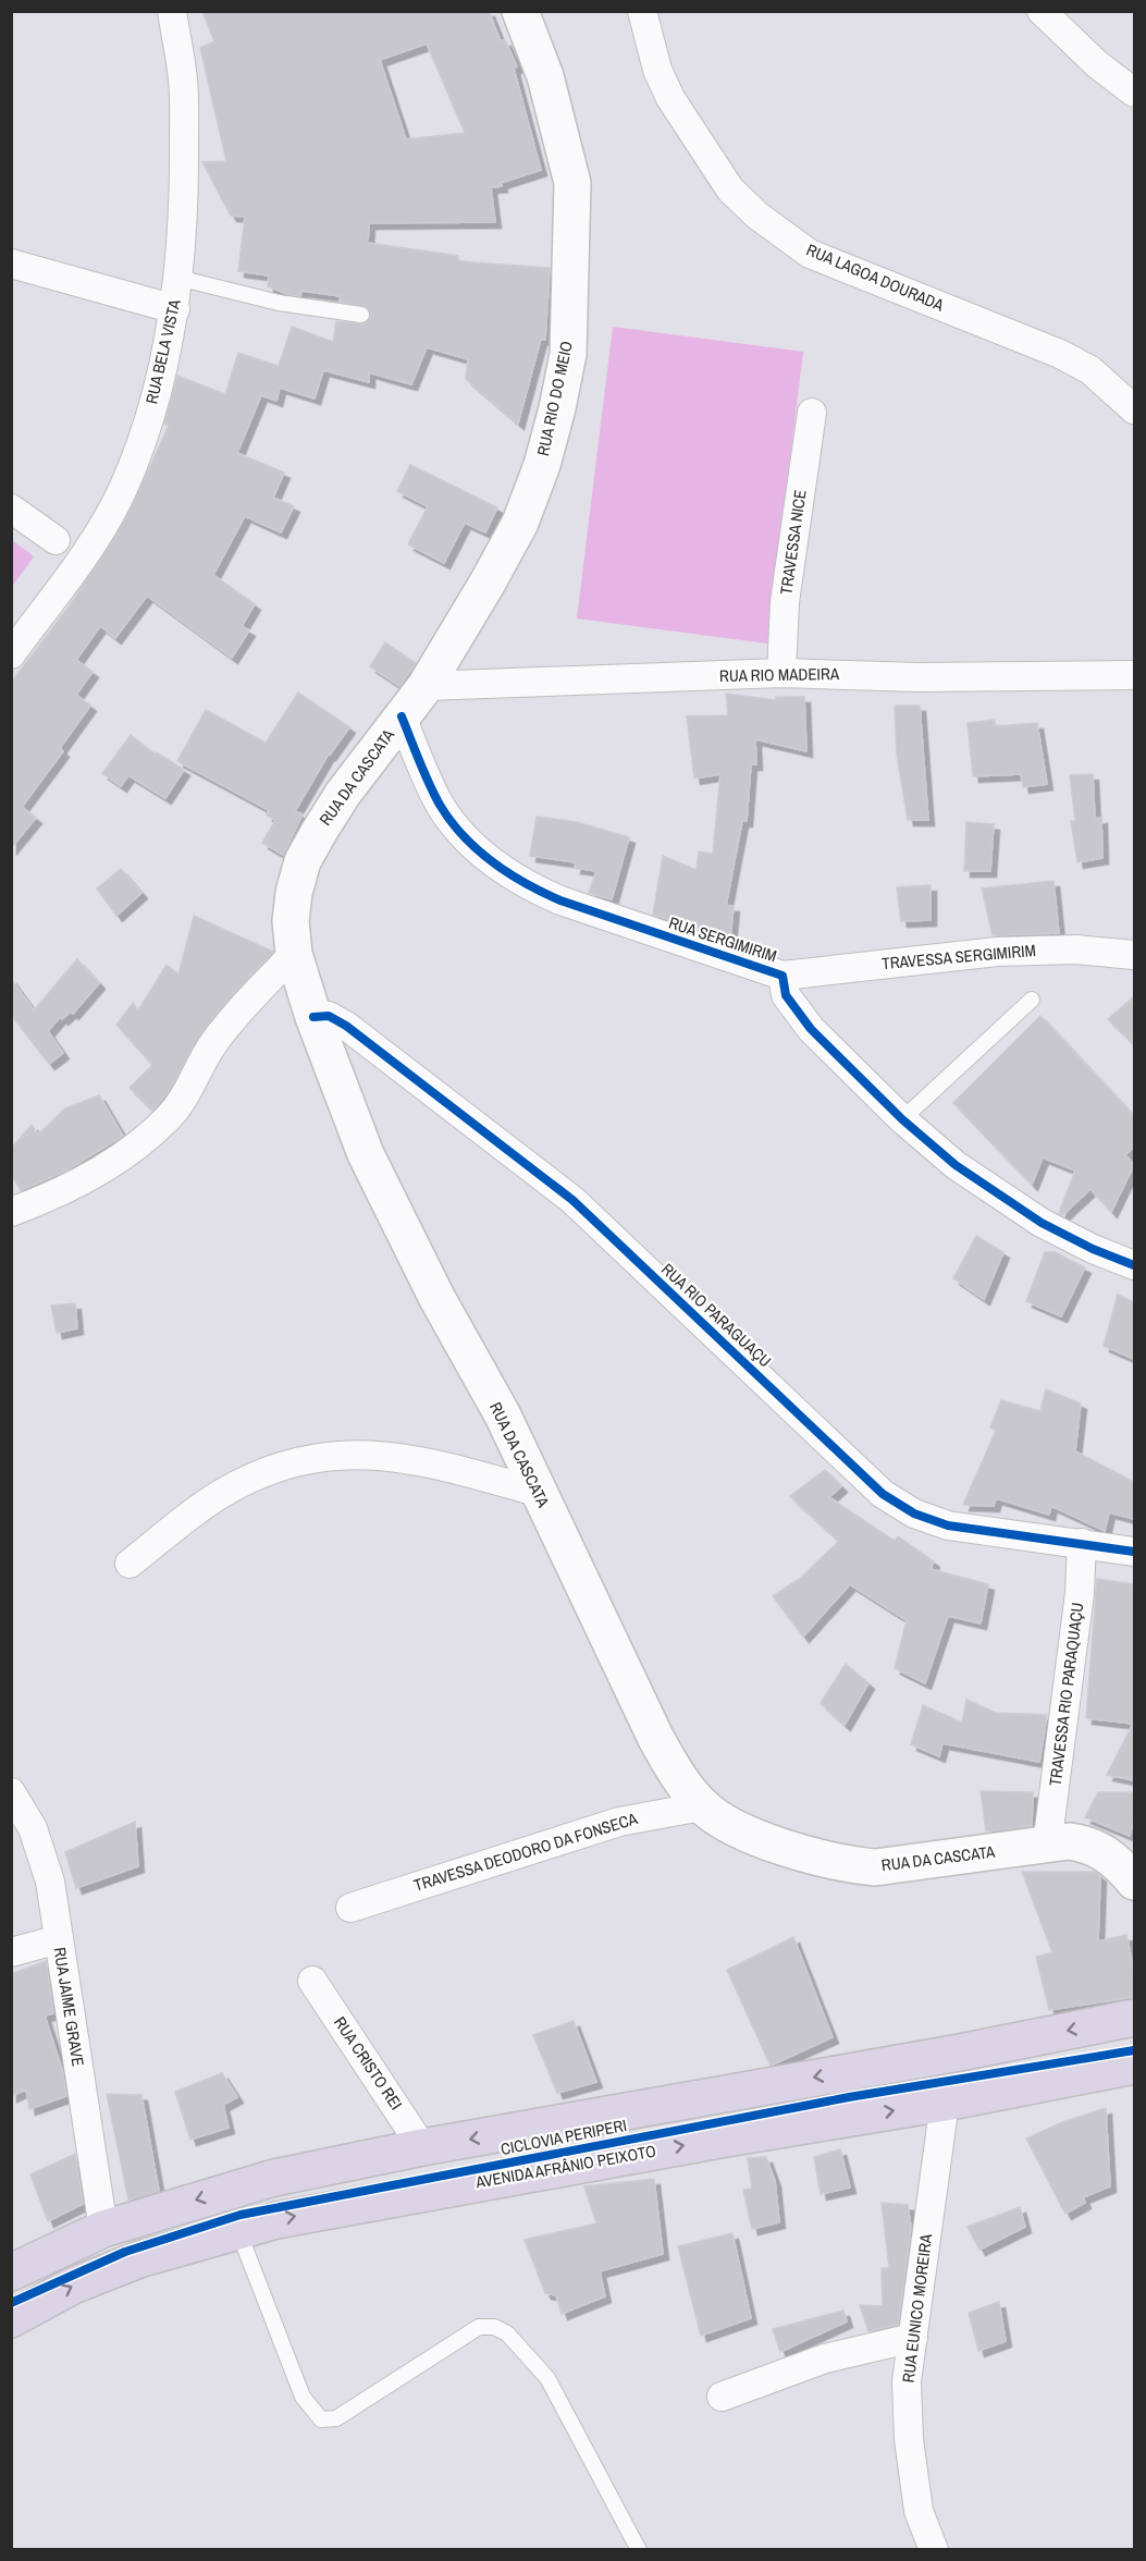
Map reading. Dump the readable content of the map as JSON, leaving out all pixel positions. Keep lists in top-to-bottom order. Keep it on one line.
{"streets":{"main road":["RUA RIO DO MEIO","RUA DA CASCATA","AVENIDA AFRÂNIO PEIXOTO"],"street":["RUA LAGOA DOURADA","RUA BELA VISTA","TRAVESSA NICE","RUA RIO MADEIRA","RUA SERGIMIRIM","TRAVESSA SERGIMIRIM","RUA RIO PARAGUAÇU","TRAVESSA RIO PARAQUAÇU","TRAVESSA DEODORO DA FONSECA","RUA JAIME GRAVE","RUA CRISTO REI","RUA EUNICO MOREIRA"],"cycle path":["CICLOVIA PERIPERI"]},"crossings":[["RUA RIO DO MEIO","RUA RIO MADEIRA"],["RUA RIO DO MEIO","RUA DA CASCATA"],["TRAVESSA NICE","RUA RIO MADEIRA"],["RUA RIO MADEIRA","RUA DA CASCATA"],["RUA DA CASCATA","RUA SERGIMIRIM"],["RUA DA CASCATA","RUA RIO PARAGUAÇU"],["RUA DA CASCATA","TRAVESSA RIO PARAQUAÇU"],["RUA DA CASCATA","TRAVESSA DEODORO DA FONSECA"],["RUA SERGIMIRIM","TRAVESSA SERGIMIRIM"],["RUA RIO PARAGUAÇU","TRAVESSA RIO PARAQUAÇU"],["AVENIDA AFRÂNIO PEIXOTO","RUA EUNICO MOREIRA"]]}
